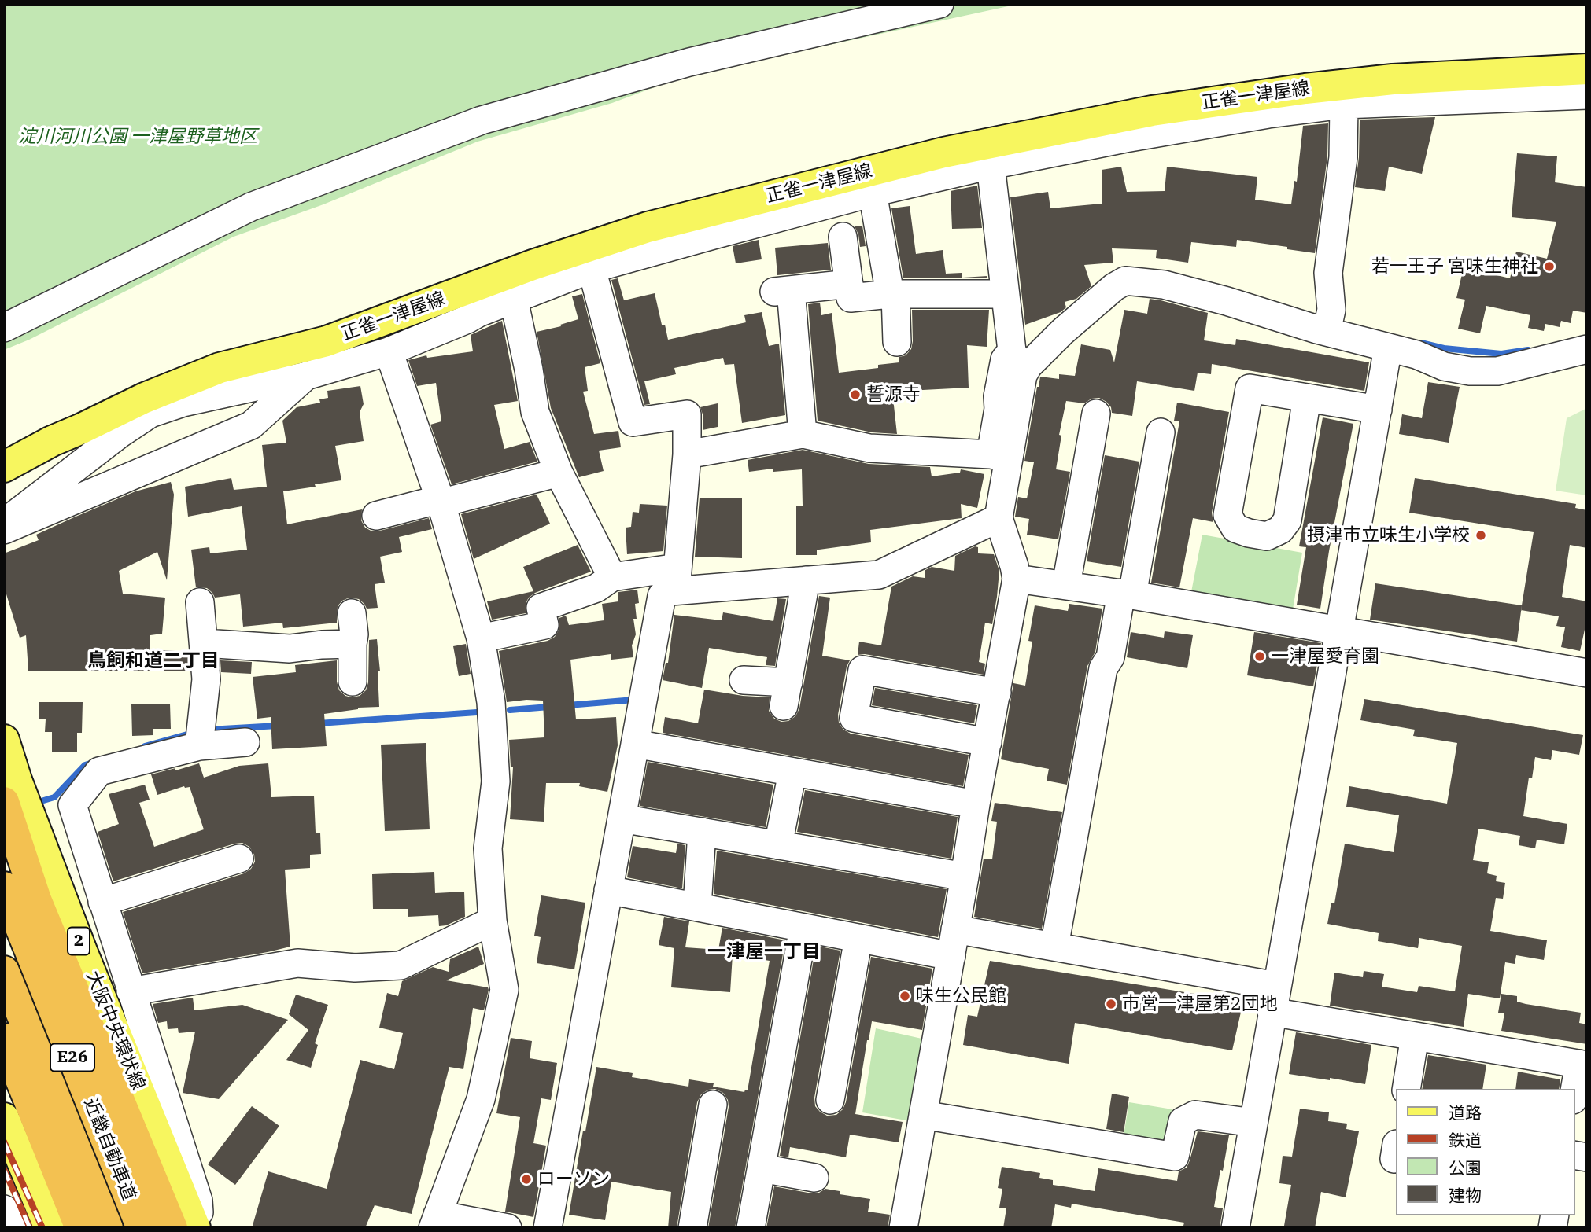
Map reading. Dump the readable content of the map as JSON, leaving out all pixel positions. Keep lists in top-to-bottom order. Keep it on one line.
{"streets":{"highway":["E26","近畿自動車道"],"main road":["正雀一津屋線","2","大阪中央環状線"]},"districts":["鳥飼和道二丁目","一津屋一丁目"],"parks":["淀川河川公園 一津屋野草地区"],"places":["若一王子 宮味生神社","誓源寺","摂津市立味生小学校","一津屋愛育園","味生公民館","市営一津屋第2団地","ローソン"],"legend":["道路","鉄道","公園","建物"]}
